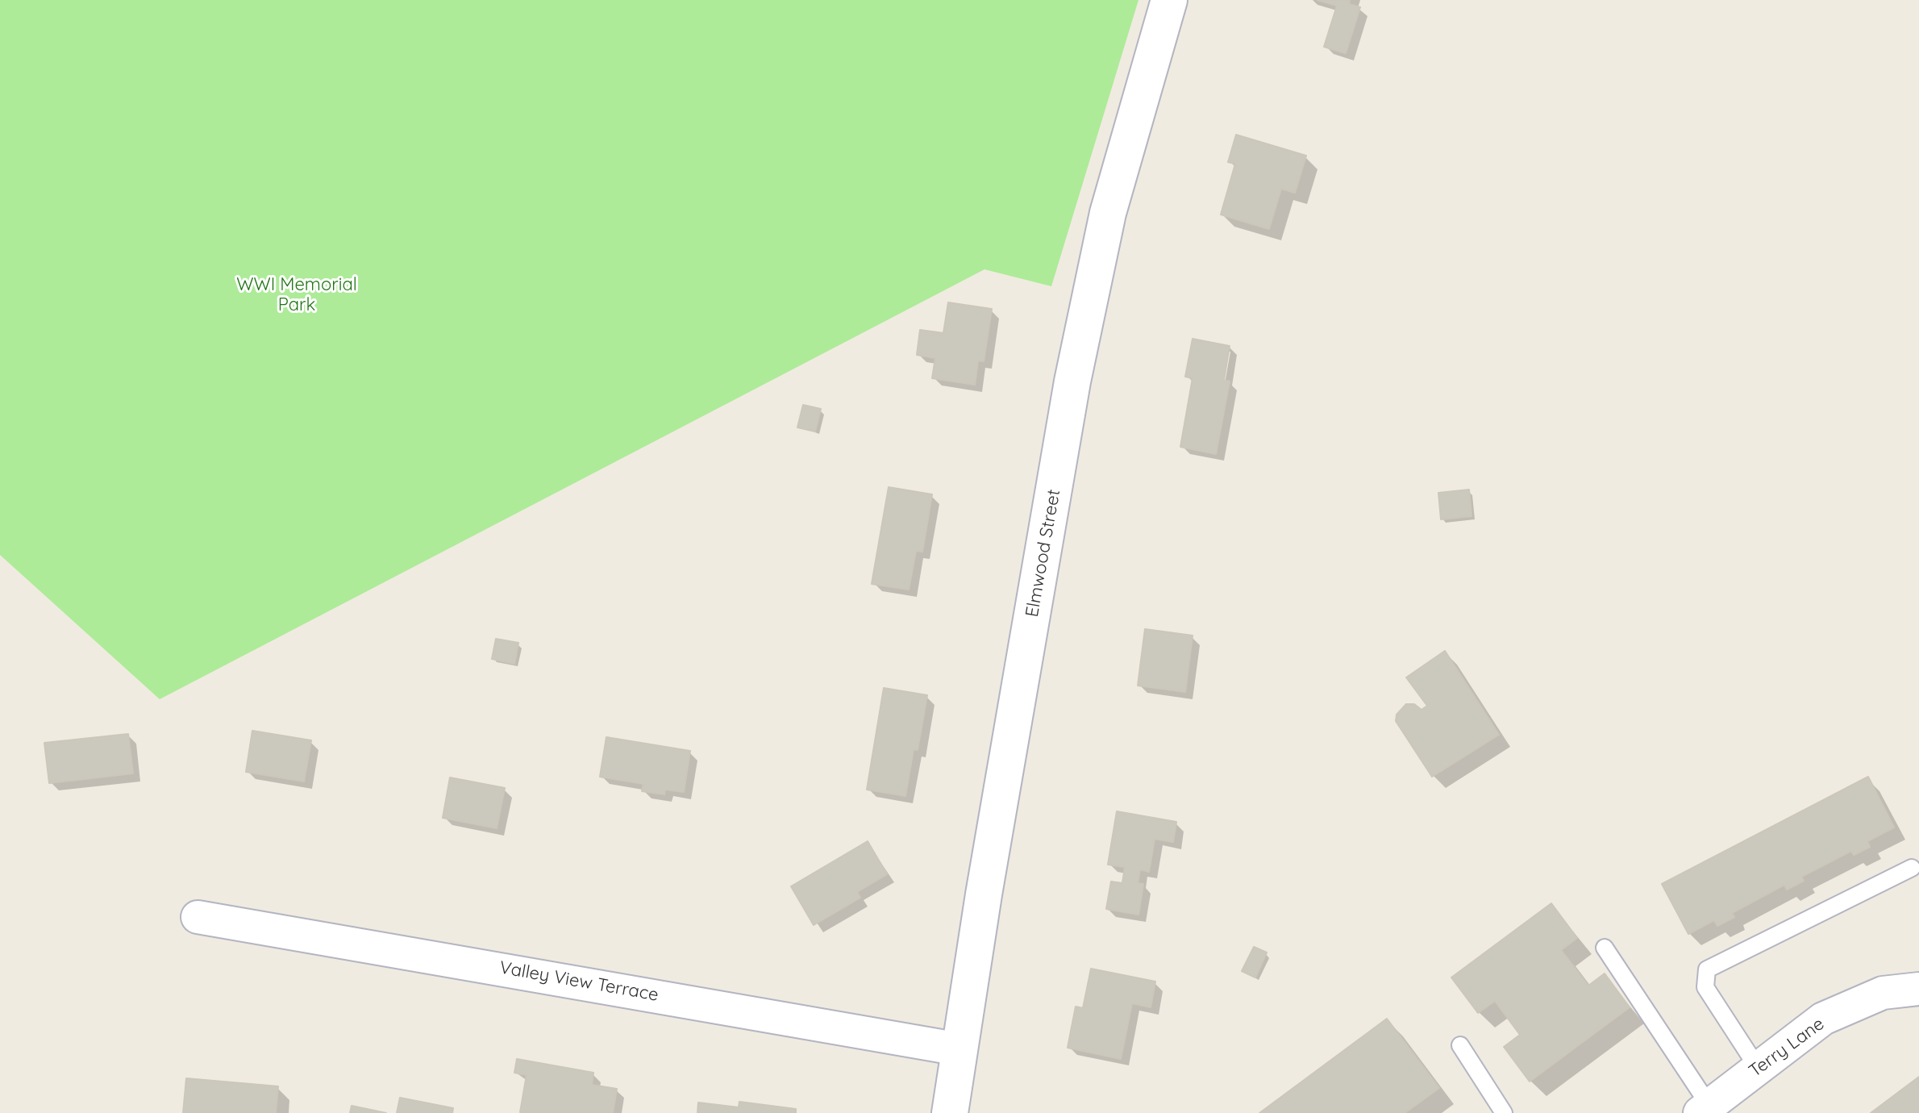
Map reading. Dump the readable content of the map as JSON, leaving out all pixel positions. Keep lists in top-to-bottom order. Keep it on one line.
{"streets":{"main road":["Elmwood Street"],"street":["Valley View Terrace","Terry Lane"]},"crossings":[["Elmwood Street","Valley View Terrace"]],"parks":["WWI Memorial Park"]}
